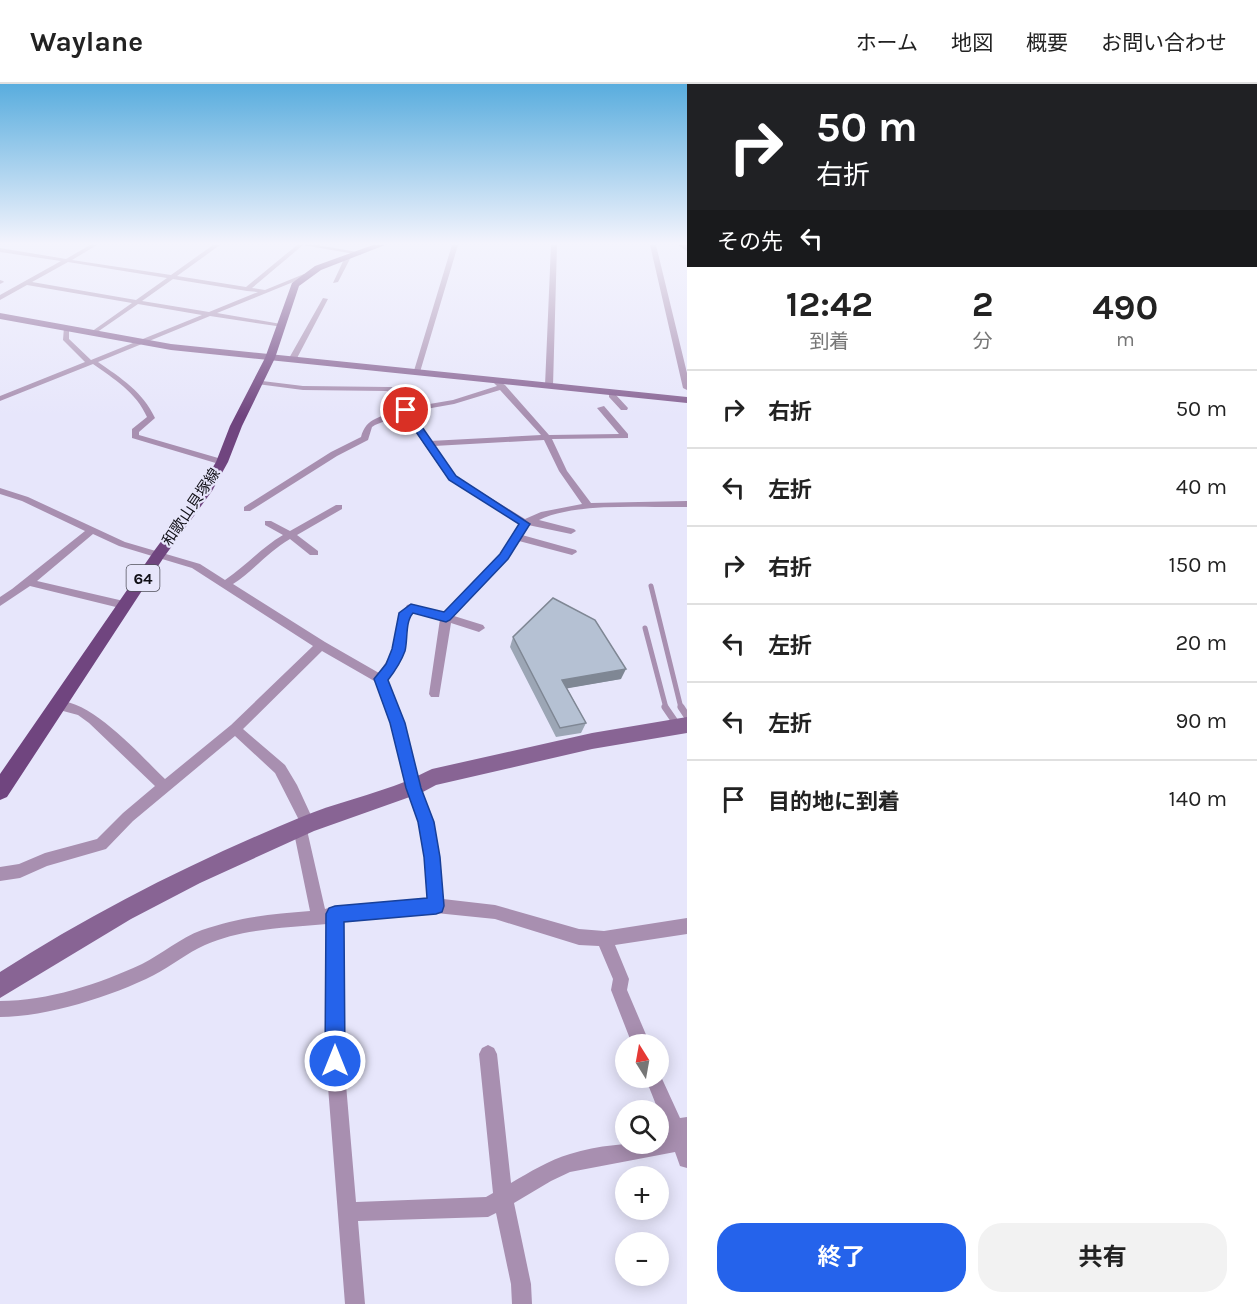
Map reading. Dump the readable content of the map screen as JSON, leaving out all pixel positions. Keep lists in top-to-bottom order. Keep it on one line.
{"streets":{"main road":["和歌山貝塚線","64"]},"north":"top","page":{"header":"Waylane","nav":["ホーム","地図","概要","お問い合わせ"],"turn":["50 m","右折"],"then":"その先","eta":["12:42","到着","2","分","490","m"],"list":[{"name":"右折","value":"50 m"},{"name":"左折","value":"40 m"},{"name":"右折","value":"150 m"},{"name":"左折","value":"20 m"},{"name":"左折","value":"90 m"},{"name":"目的地に到着","value":"140 m"}],"map_buttons":["+","−"],"buttons":["終了","共有"]}}
